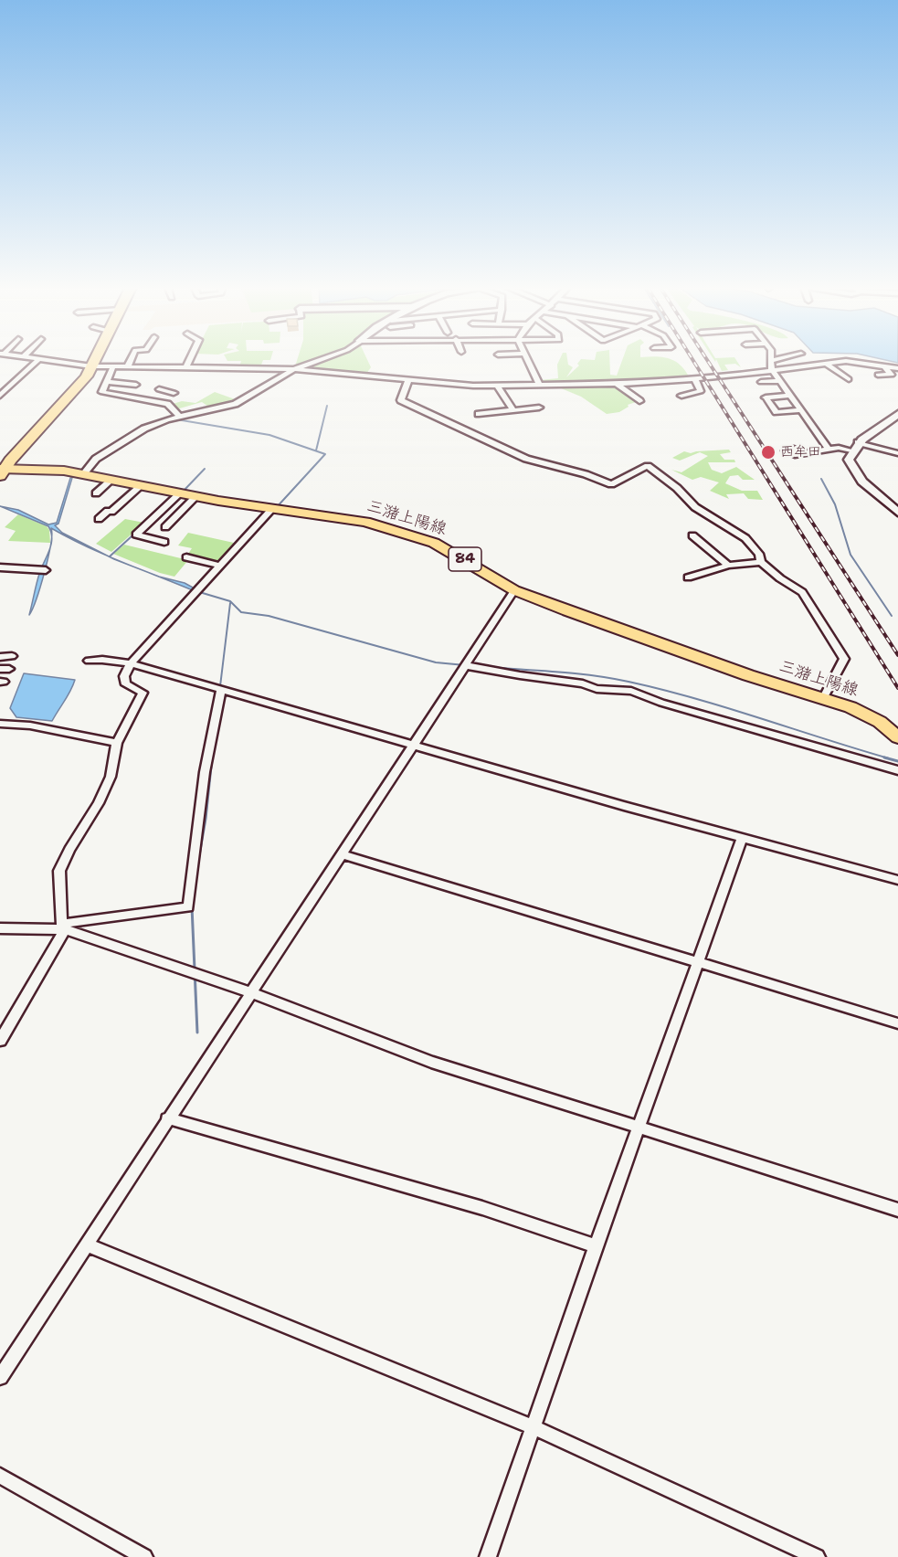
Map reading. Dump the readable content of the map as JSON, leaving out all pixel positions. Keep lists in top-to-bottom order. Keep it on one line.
{"streets":{"main road":["三潴上陽線","84"]},"places":["西牟田"]}
